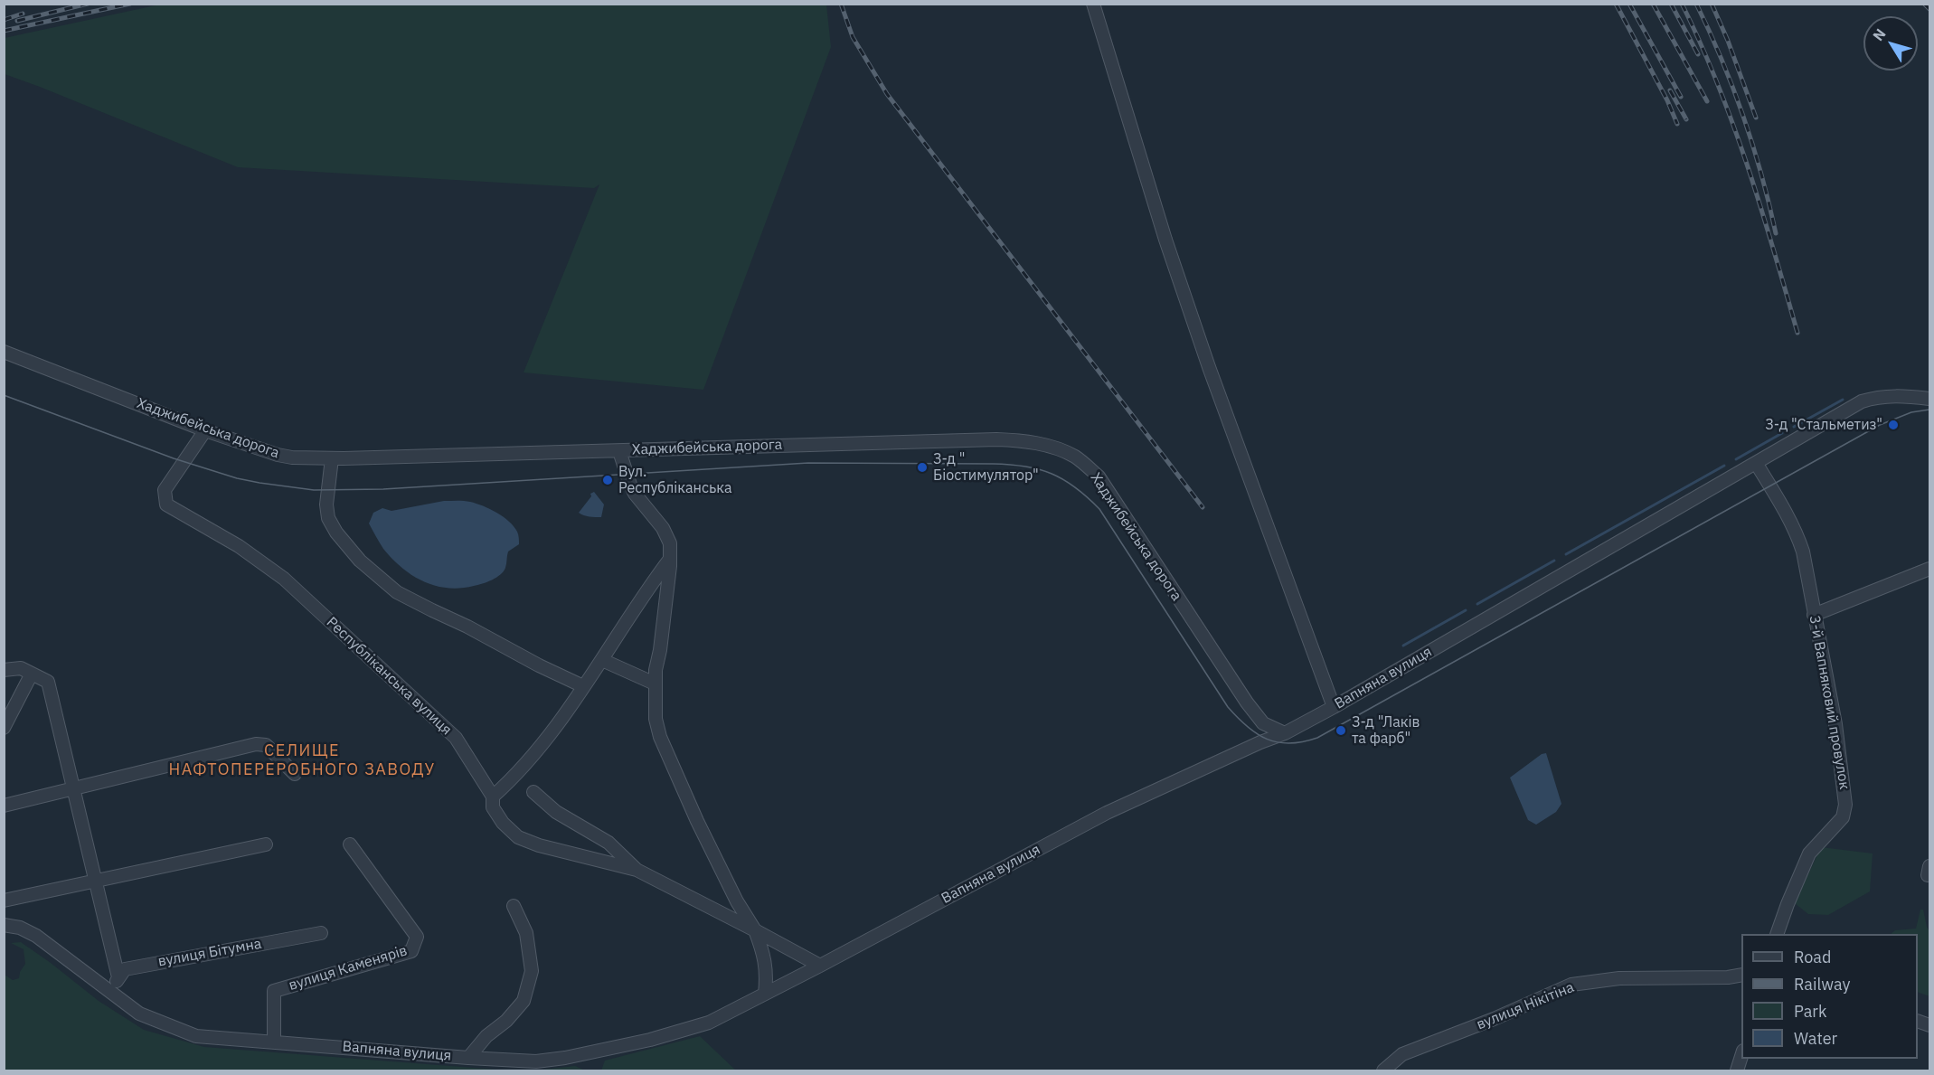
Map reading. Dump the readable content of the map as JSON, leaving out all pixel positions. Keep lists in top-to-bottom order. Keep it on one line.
{"streets":{"street":["Хаджибейська дорога","Республіканська вулиця","Вапняна вулиця","3-й Вапняковий провулок","вулиця Бітумна","вулиця Каменярів","вулиця Нікітіна"]},"crossings":[["Хаджибейська дорога","Республіканська вулиця"],["Хаджибейська дорога","Вапняна вулиця"],["Республіканська вулиця","Вапняна вулиця"],["Вапняна вулиця","3-й Вапняковий провулок"],["Вапняна вулиця","вулиця Каменярів"]],"districts":["СЕЛИЩЕ НАФТОПЕРЕРОБНОГО ЗАВОДУ"],"places":["З-д \"Стальметиз\"","З-д \" Біостимулятор\"","Вул. Республіканська","З-д \"Лаків та фарб\""],"legend":["Road","Railway","Park","Water"],"north":"top left"}
